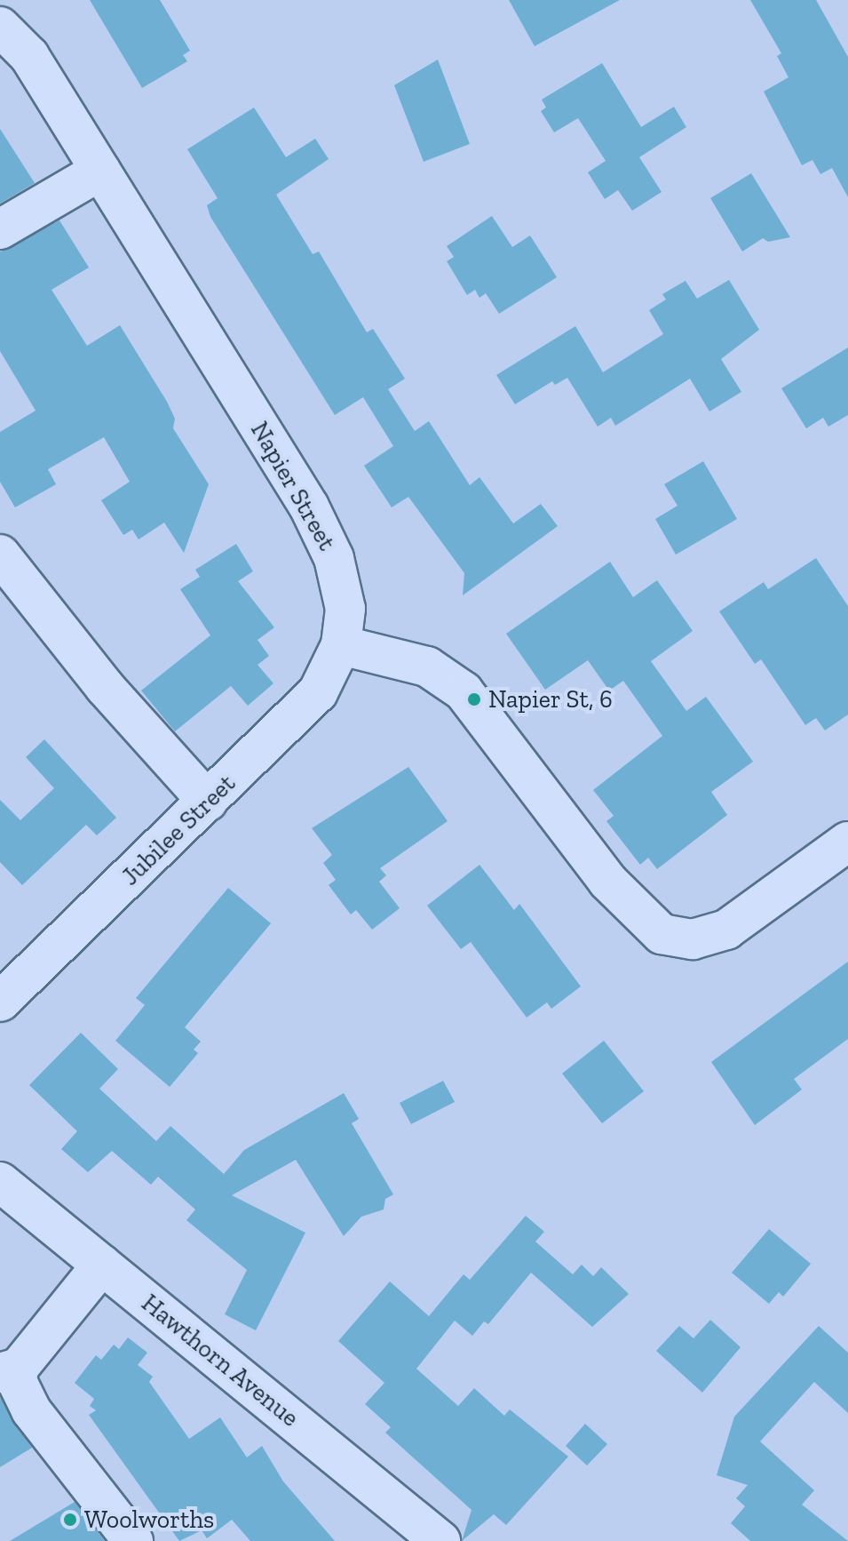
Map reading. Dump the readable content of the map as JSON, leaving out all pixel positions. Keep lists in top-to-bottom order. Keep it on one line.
{"streets":{"street":["Napier Street","Jubilee Street","Hawthorn Avenue"]},"crossings":[["Napier Street","Jubilee Street"]],"places":["Napier St, 6","Woolworths"]}
